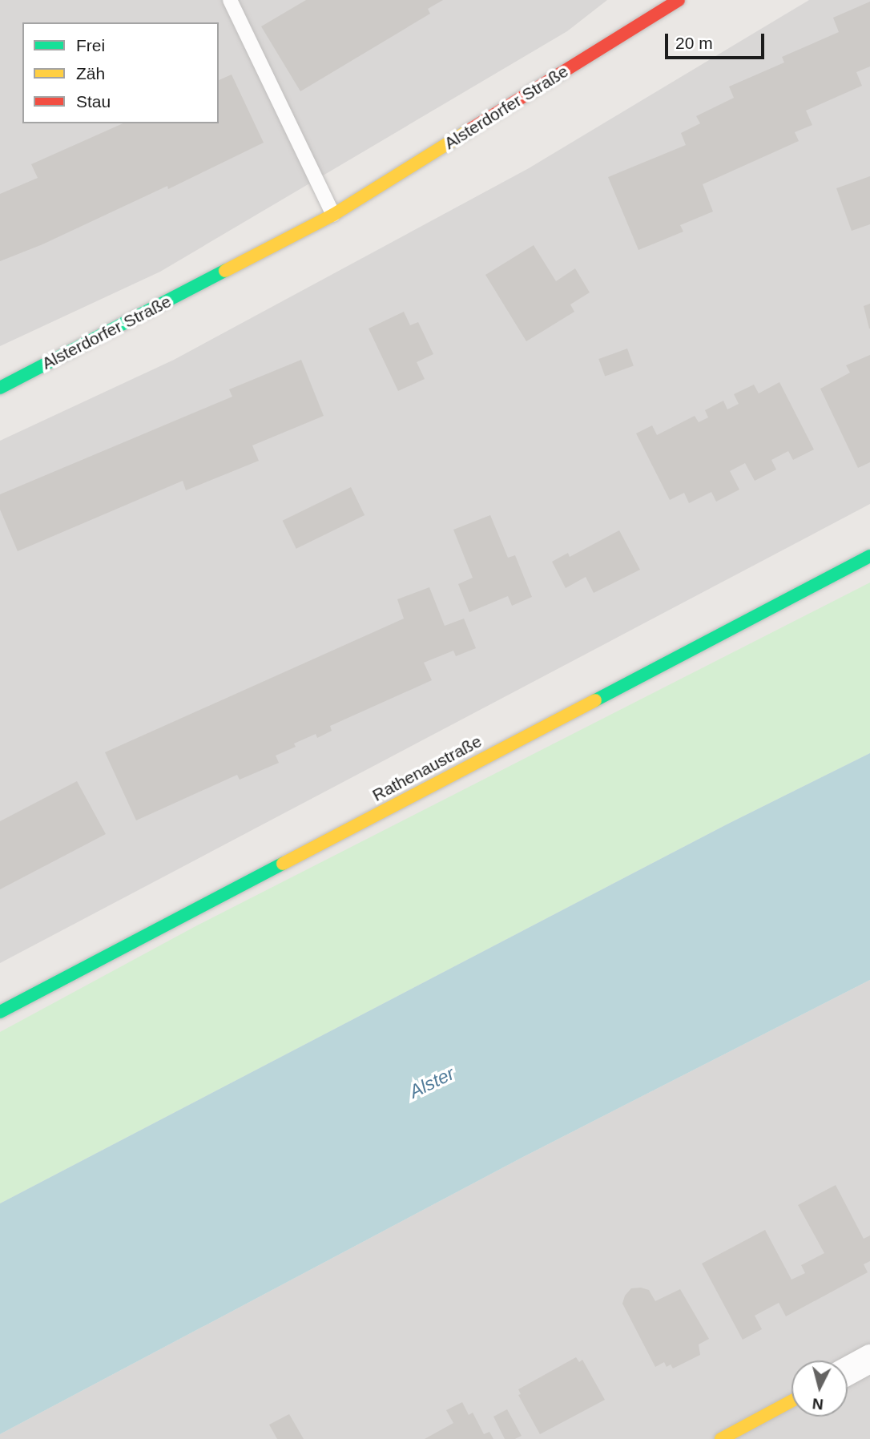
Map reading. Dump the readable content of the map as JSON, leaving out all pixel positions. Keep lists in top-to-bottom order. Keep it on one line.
{"streets":{"street":["Alsterdorfer Straße","Rathenaustraße"]},"water":["Alster"],"legend":["Frei","Zäh","Stau"],"scale_bar":"20 m","north":"bottom"}
